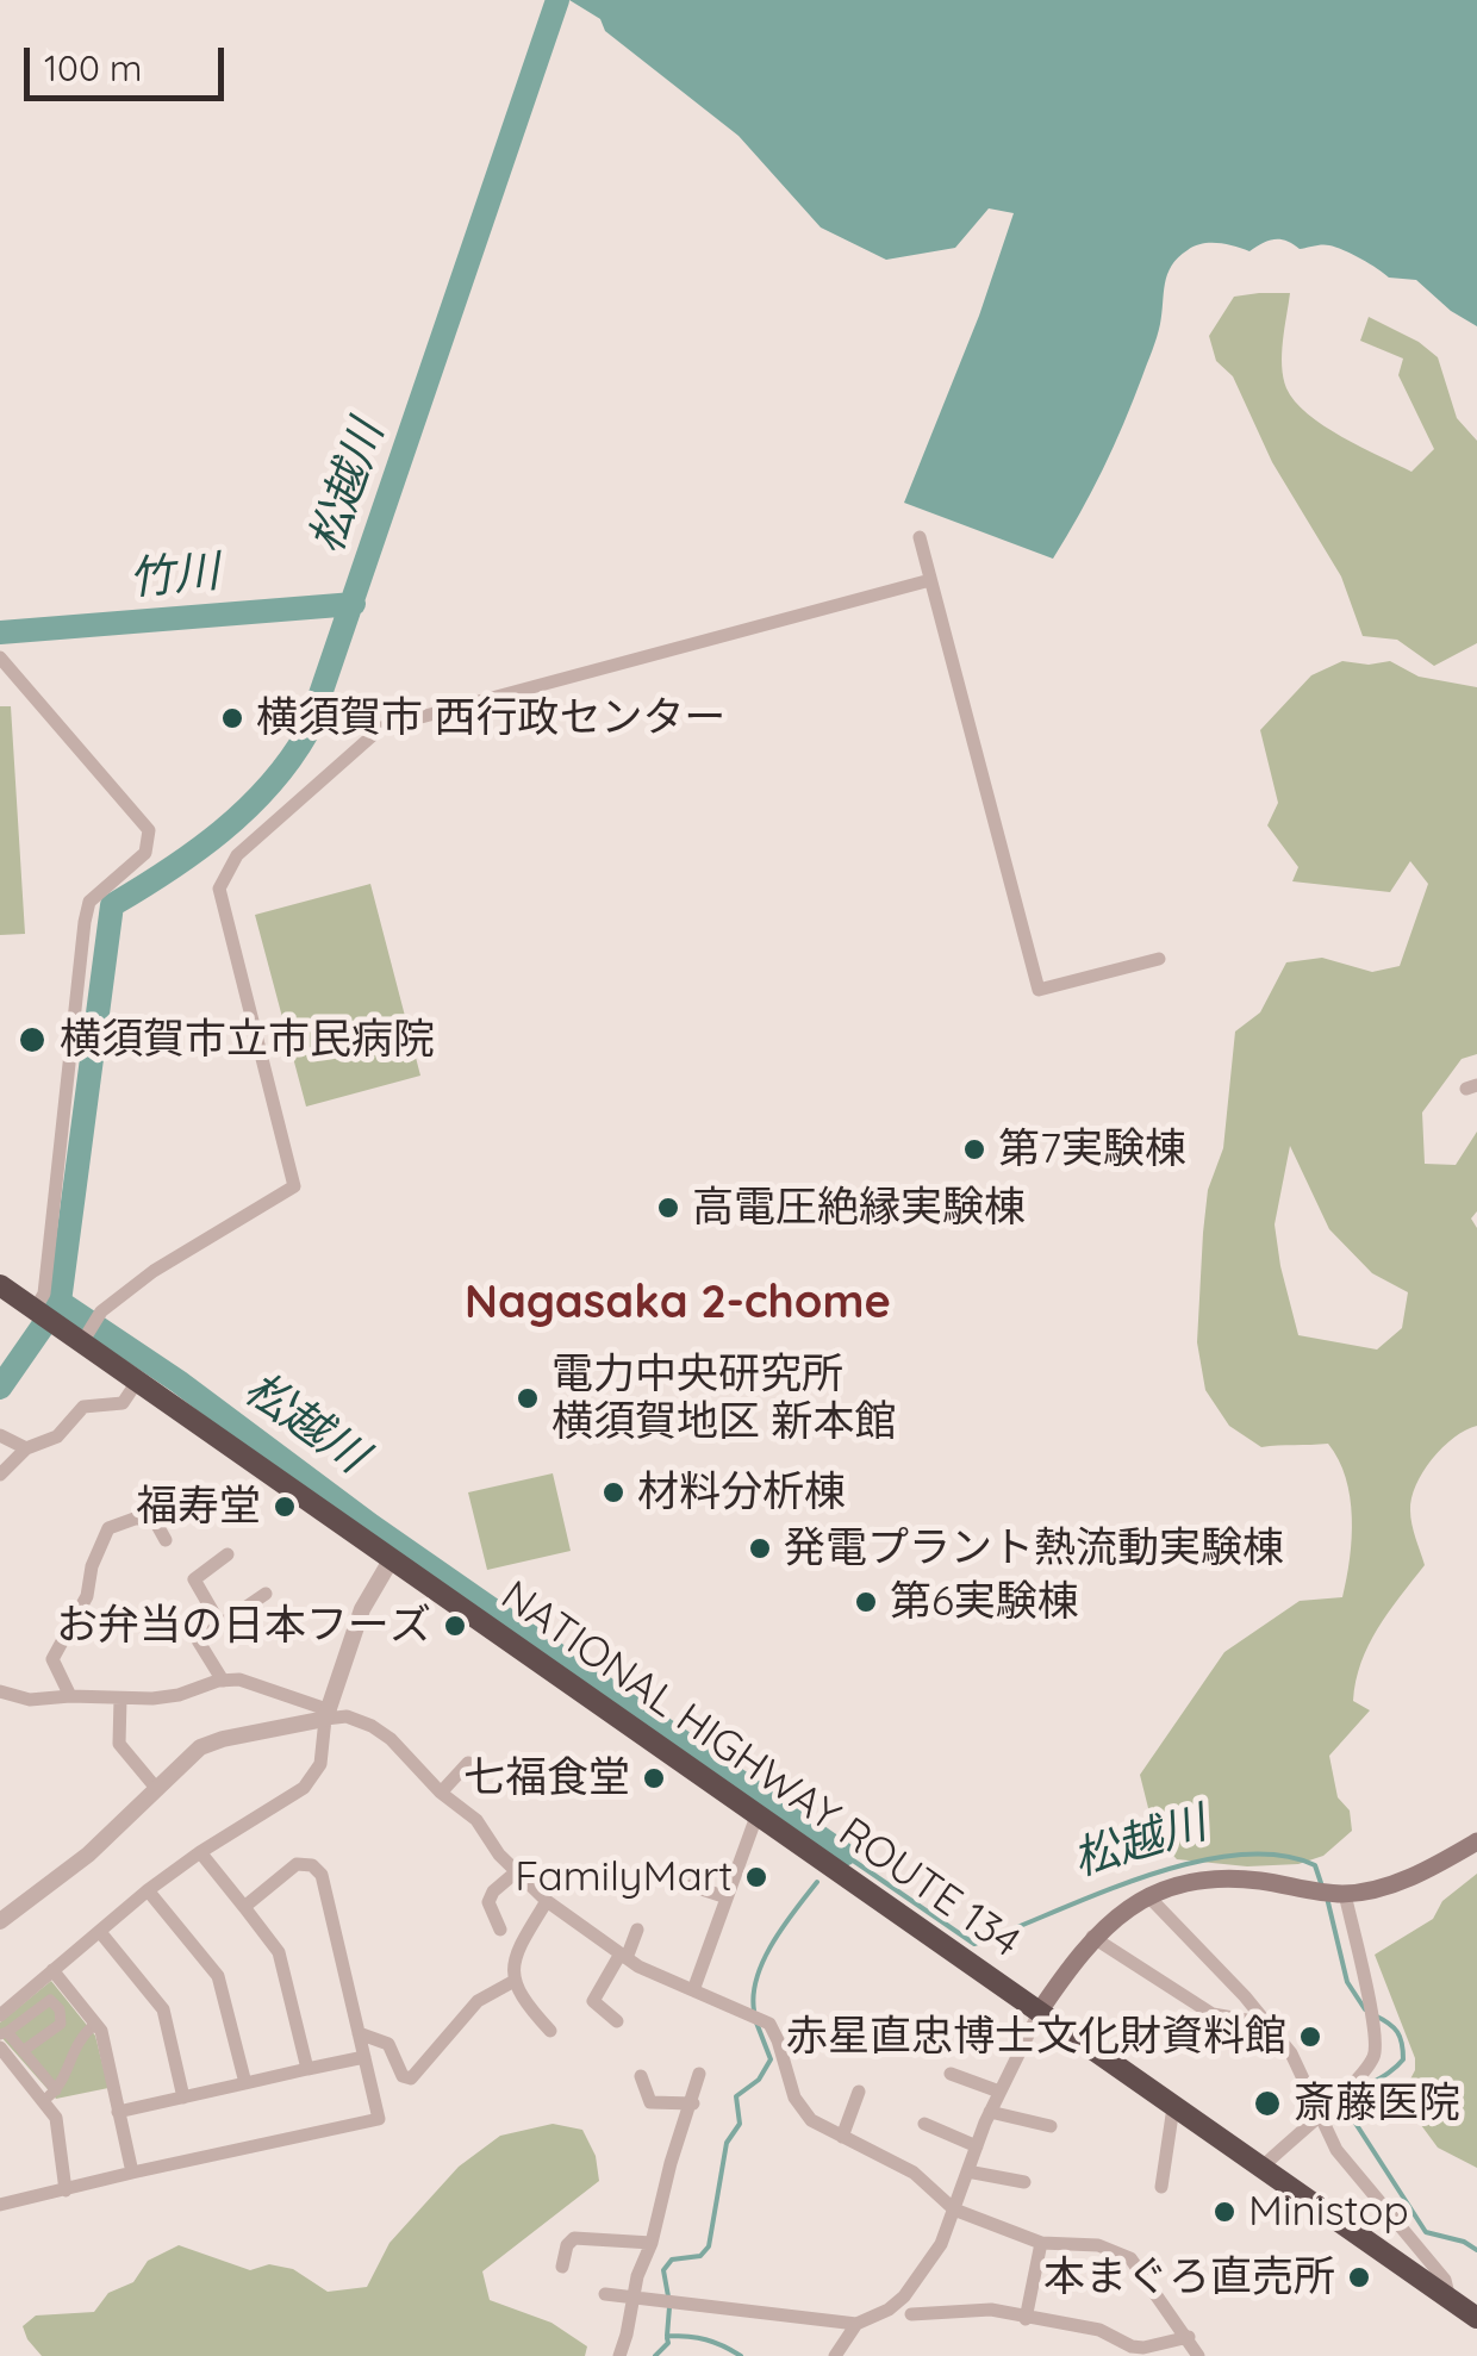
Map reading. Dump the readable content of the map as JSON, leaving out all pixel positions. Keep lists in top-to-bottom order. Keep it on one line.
{"streets":{"highway":["NATIONAL HIGHWAY ROUTE 134"]},"districts":["Nagasaka 2-chome"],"water":["松越川","竹川"],"places":["横須賀市 西行政センター","横須賀市立市民病院","第7実験棟","高電圧絶縁実験棟","電力中央研究所 横須賀地区 新本館","材料分析棟","福寿堂","発電プラント熱流動実験棟","第6実験棟","お弁当の日本フーズ","七福食堂","FamilyMart","赤星直忠博士文化財資料館","斎藤医院","Ministop","本まぐろ直売所"],"scale_bar":"100 m"}
